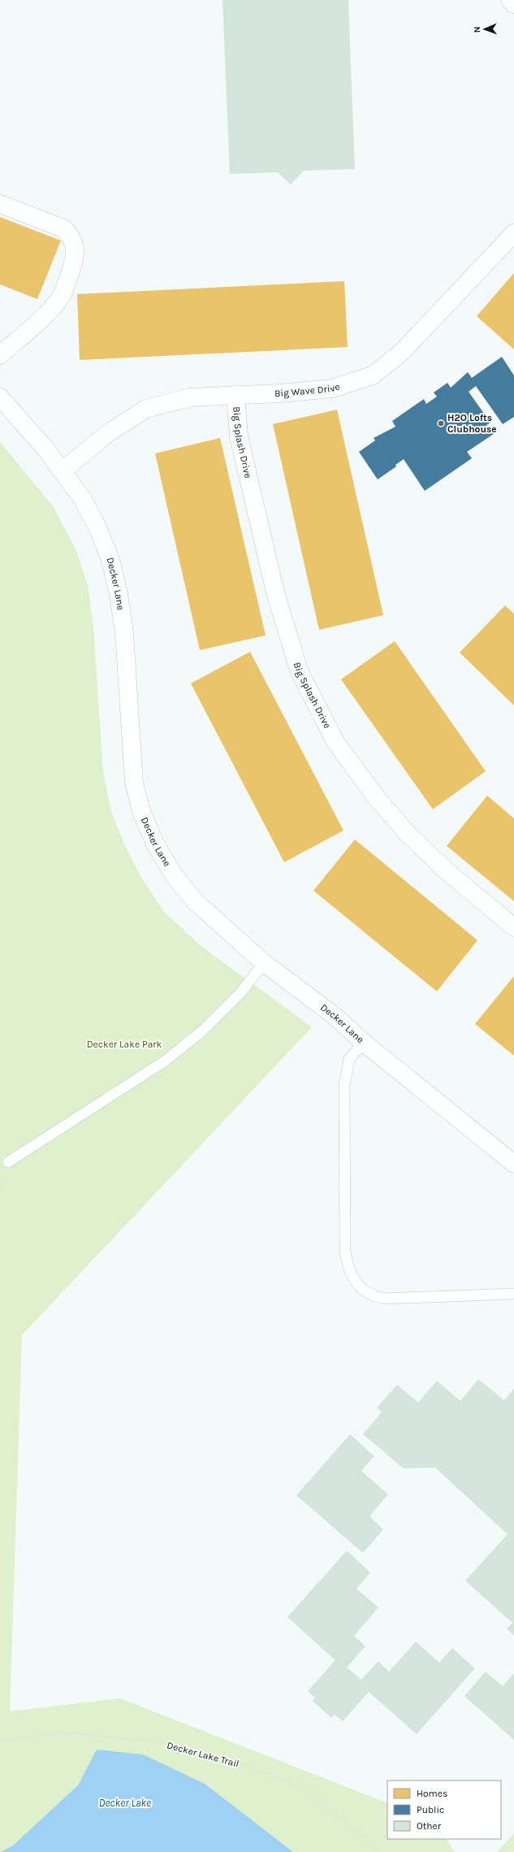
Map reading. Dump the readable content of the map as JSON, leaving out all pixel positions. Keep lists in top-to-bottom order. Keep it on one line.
{"streets":{"street":["Big Wave Drive","Big Splash Drive","Decker Lane"],"path":["Decker Lake Trail"]},"crossings":[["Big Wave Drive","Big Splash Drive"],["Big Wave Drive","Decker Lane"]],"water":["Decker Lake"],"parks":["Decker Lake Park"],"places":["H2O Lofts Clubhouse"],"legend":["Homes","Public","Other"],"north":"left"}
